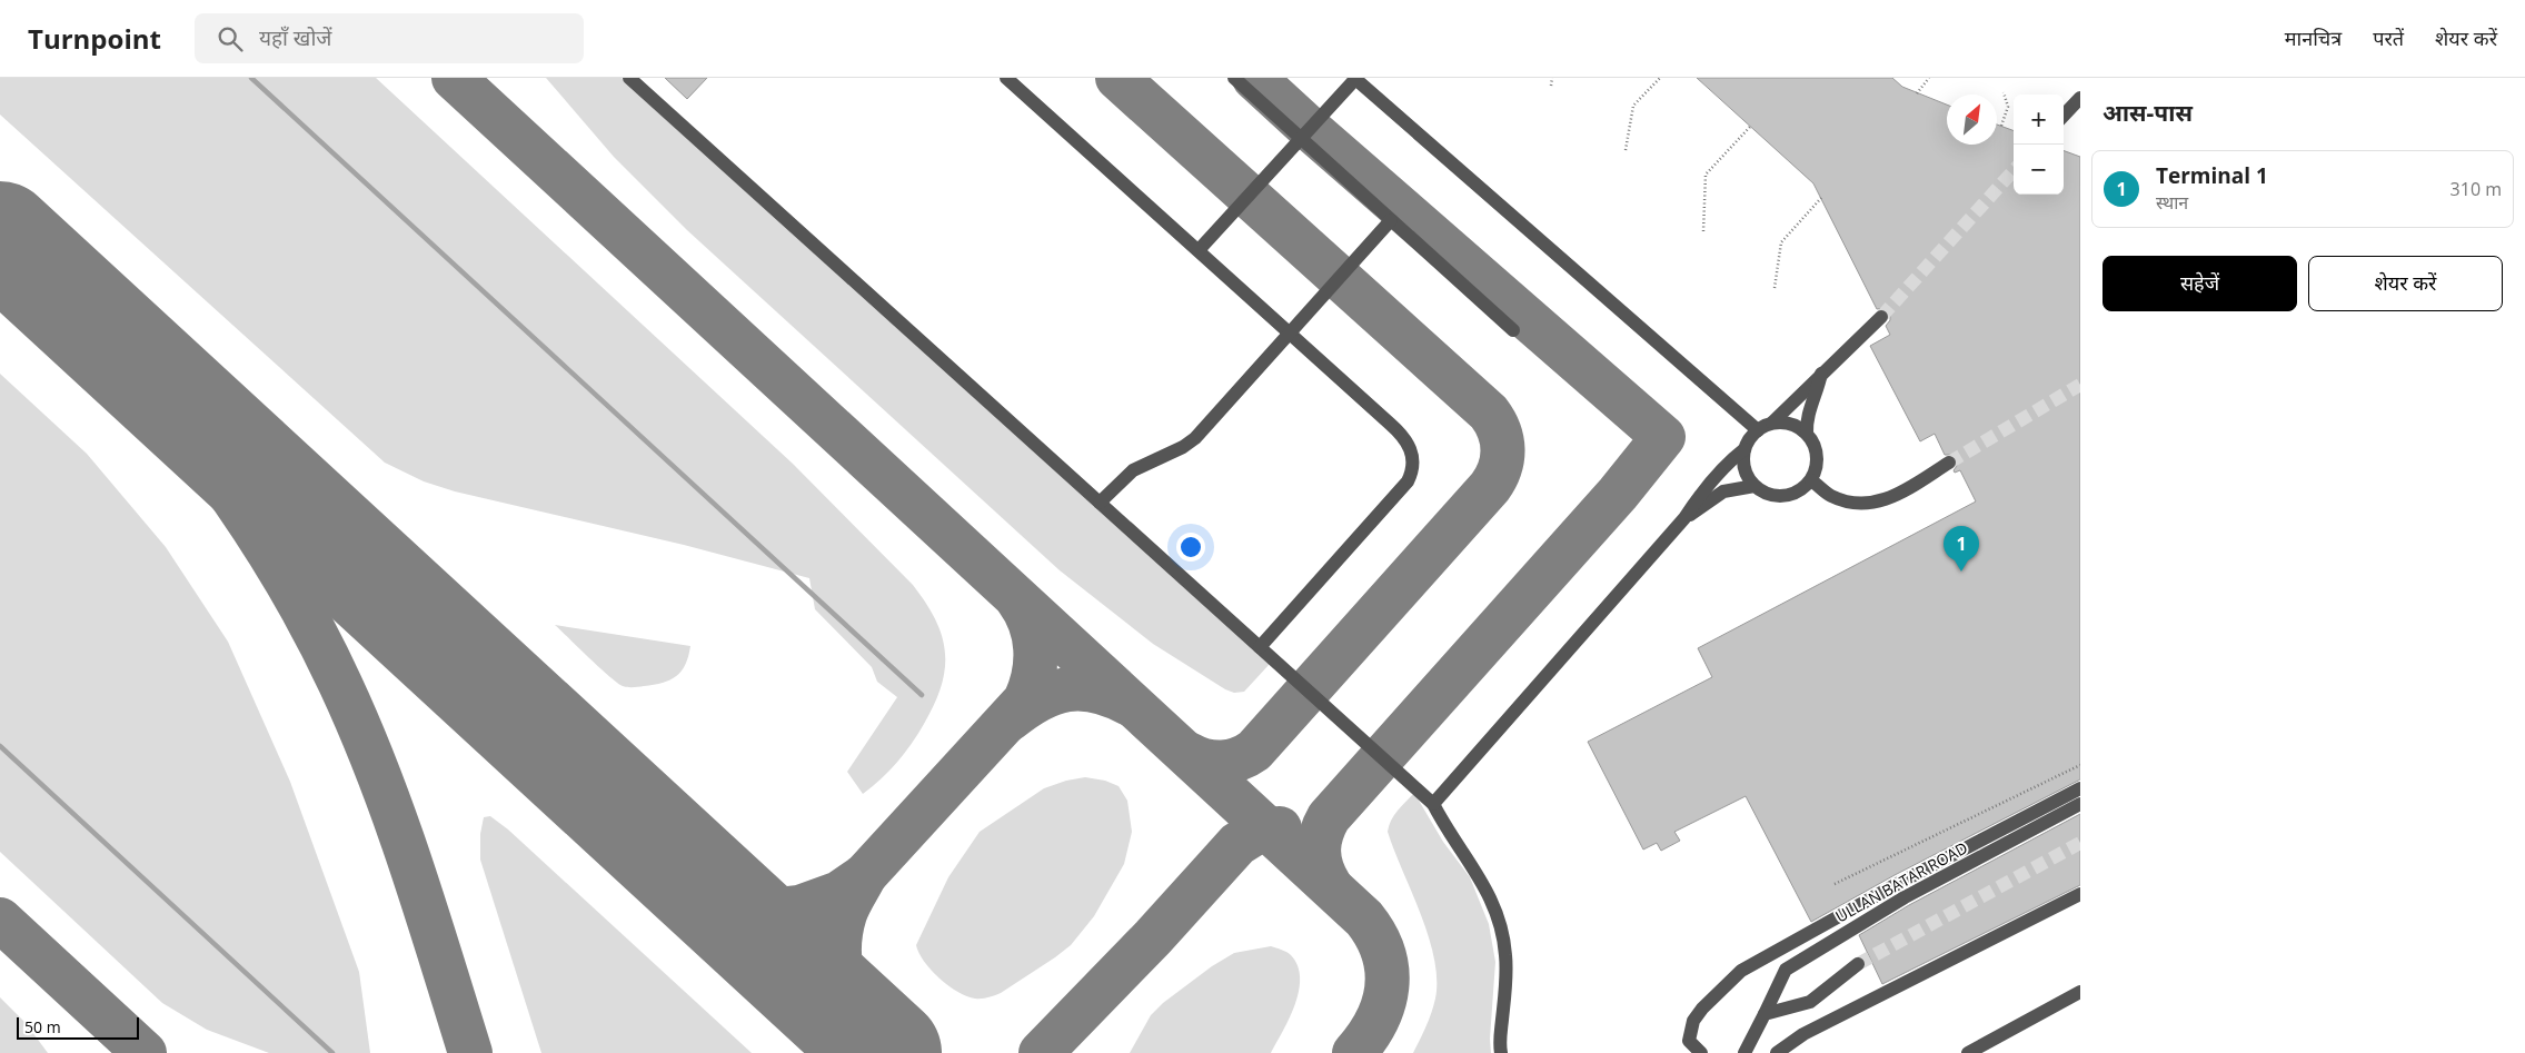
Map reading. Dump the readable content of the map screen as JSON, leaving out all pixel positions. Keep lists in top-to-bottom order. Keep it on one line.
{"streets":{"street":["ULLAN BATAR ROAD"]},"scale_bar":"50 m","north":"top right","page":{"header":"Turnpoint","search":"यहाँ खोजें","nav":["मानचित्र","परतें","शेयर करें"],"heading":"आस-पास","map_buttons":["+","−"],"list":[{"mark":"1","name":"Terminal 1","note":"स्थान","value":"310 m"}],"buttons":["सहेजें","शेयर करें"],"pins":"1","scale":"50 m"}}
